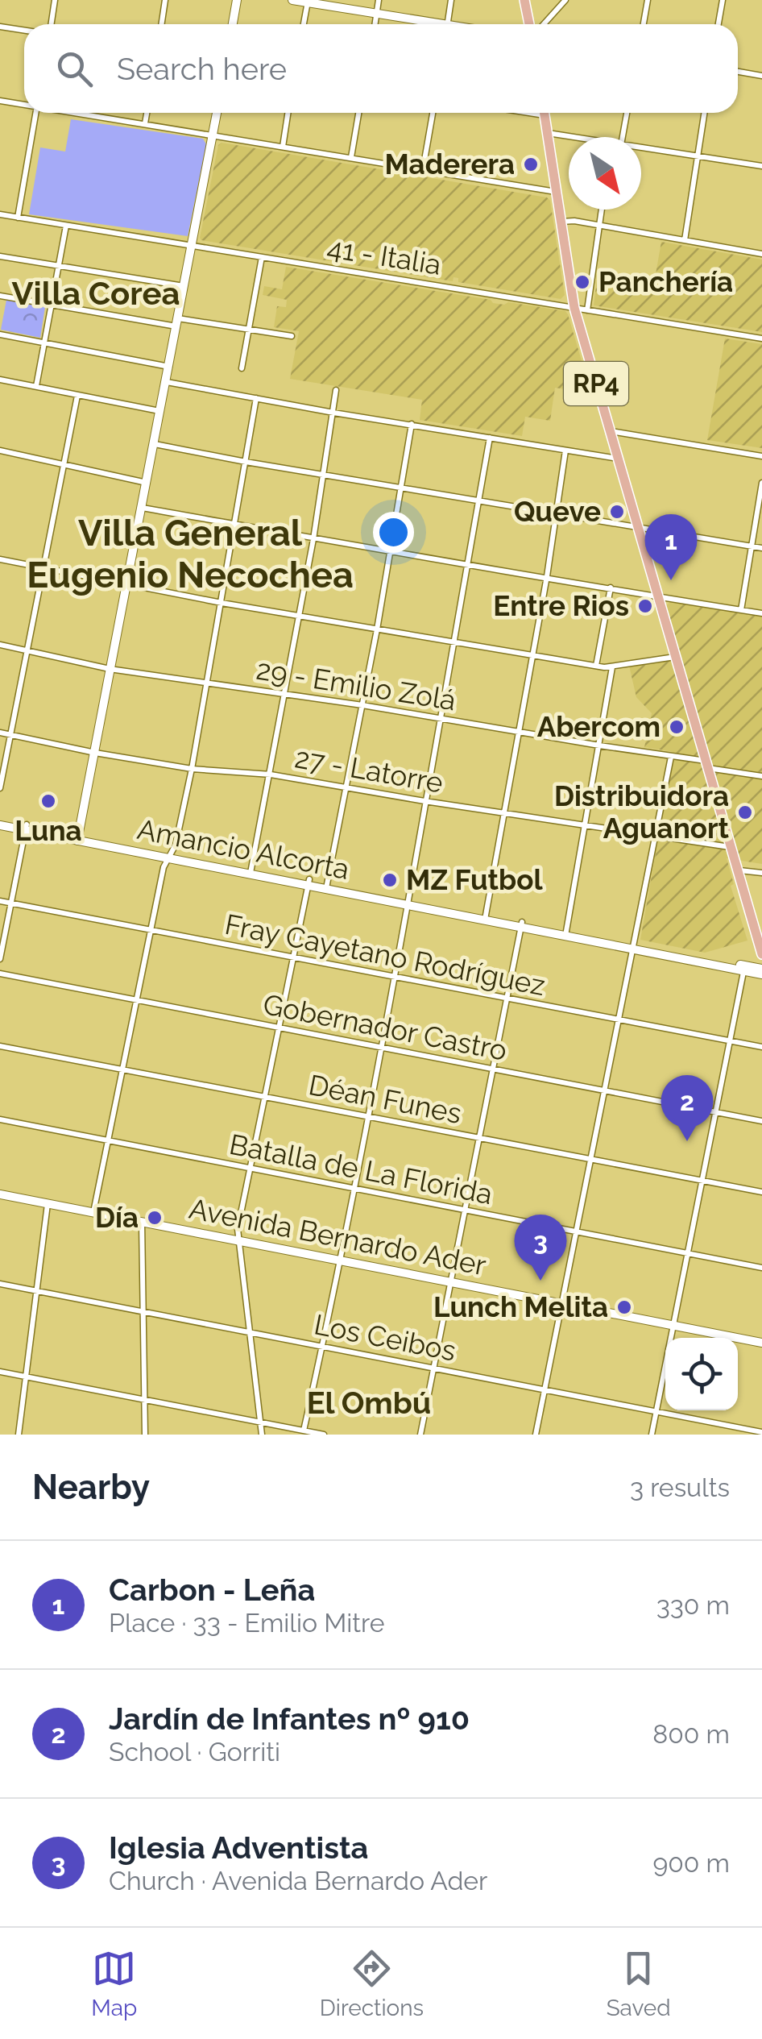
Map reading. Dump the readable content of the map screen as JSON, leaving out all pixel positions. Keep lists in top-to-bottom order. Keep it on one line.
{"streets":{"main road":["RP4","Amancio Alcorta","Avenida Bernardo Ader"],"street":["41 - Italia","29 - Emilio Zolá","27 - Latorre","Fray Cayetano Rodríguez","Gobernador Castro","Déan Funes","Batalla de La Florida","Los Ceibos"]},"crossings":[["41 - Italia","RP4"],["RP4","29 - Emilio Zolá"],["RP4","27 - Latorre"]],"districts":["Villa Corea","Villa General Eugenio Necochea","El Ombú"],"places":["Maderera","Panchería","Queve","Entre Rios","Abercom","Luna","Distribuidora Aguanort","MZ Futbol","Día","Lunch Melita"],"north":"bottom right","page":{"search":"Search here","pins":["1","2","3"],"heading":["Nearby","3 results"],"list":[{"mark":"1","name":"Carbon - Leña","note":"Place · 33 - Emilio Mitre","value":"330 m"},{"mark":"2","name":"Jardín de Infantes nº 910","note":"School · Gorriti","value":"800 m"},{"mark":"3","name":"Iglesia Adventista","note":"Church · Avenida Bernardo Ader","value":"900 m"}],"nav":["Map","Directions","Saved"]}}
